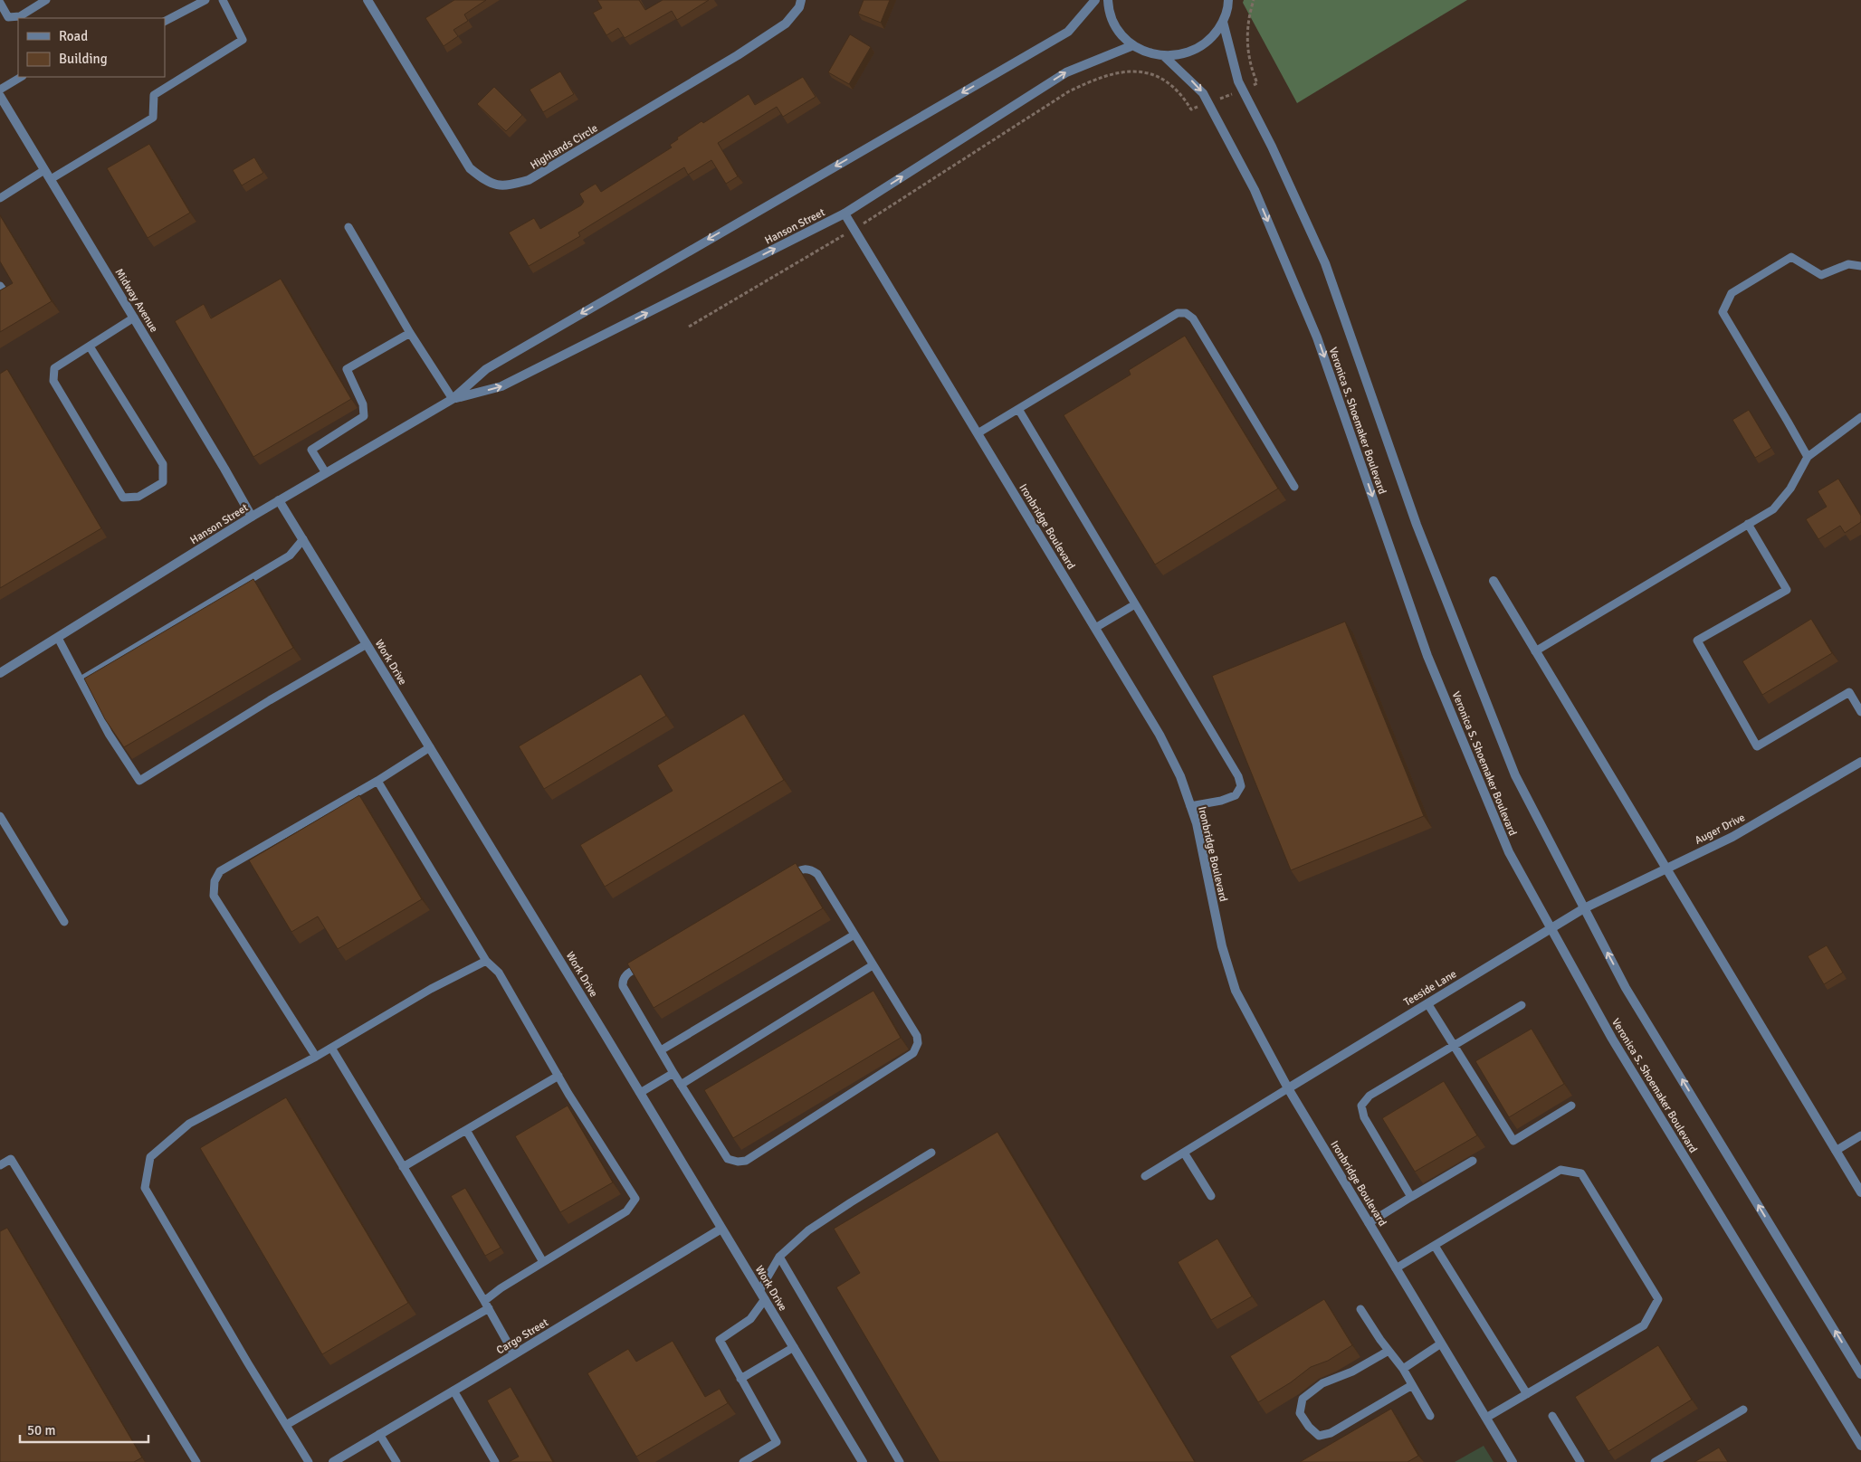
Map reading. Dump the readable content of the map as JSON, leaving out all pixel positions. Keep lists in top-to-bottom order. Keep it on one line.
{"streets":{"street":["Highlands Circle","Hanson Street","Midway Avenue","Veronica S. Shoemaker Boulevard","Ironbridge Boulevard","Work Drive","Auger Drive","Teeside Lane","Cargo Street"]},"crossings":[["Hanson Street","Midway Avenue"],["Hanson Street","Ironbridge Boulevard"],["Hanson Street","Work Drive"],["Veronica S. Shoemaker Boulevard","Auger Drive"],["Veronica S. Shoemaker Boulevard","Teeside Lane"],["Ironbridge Boulevard","Teeside Lane"],["Work Drive","Cargo Street"],["Auger Drive","Teeside Lane"]],"legend":["Road","Building"],"scale_bar":"50 m"}
